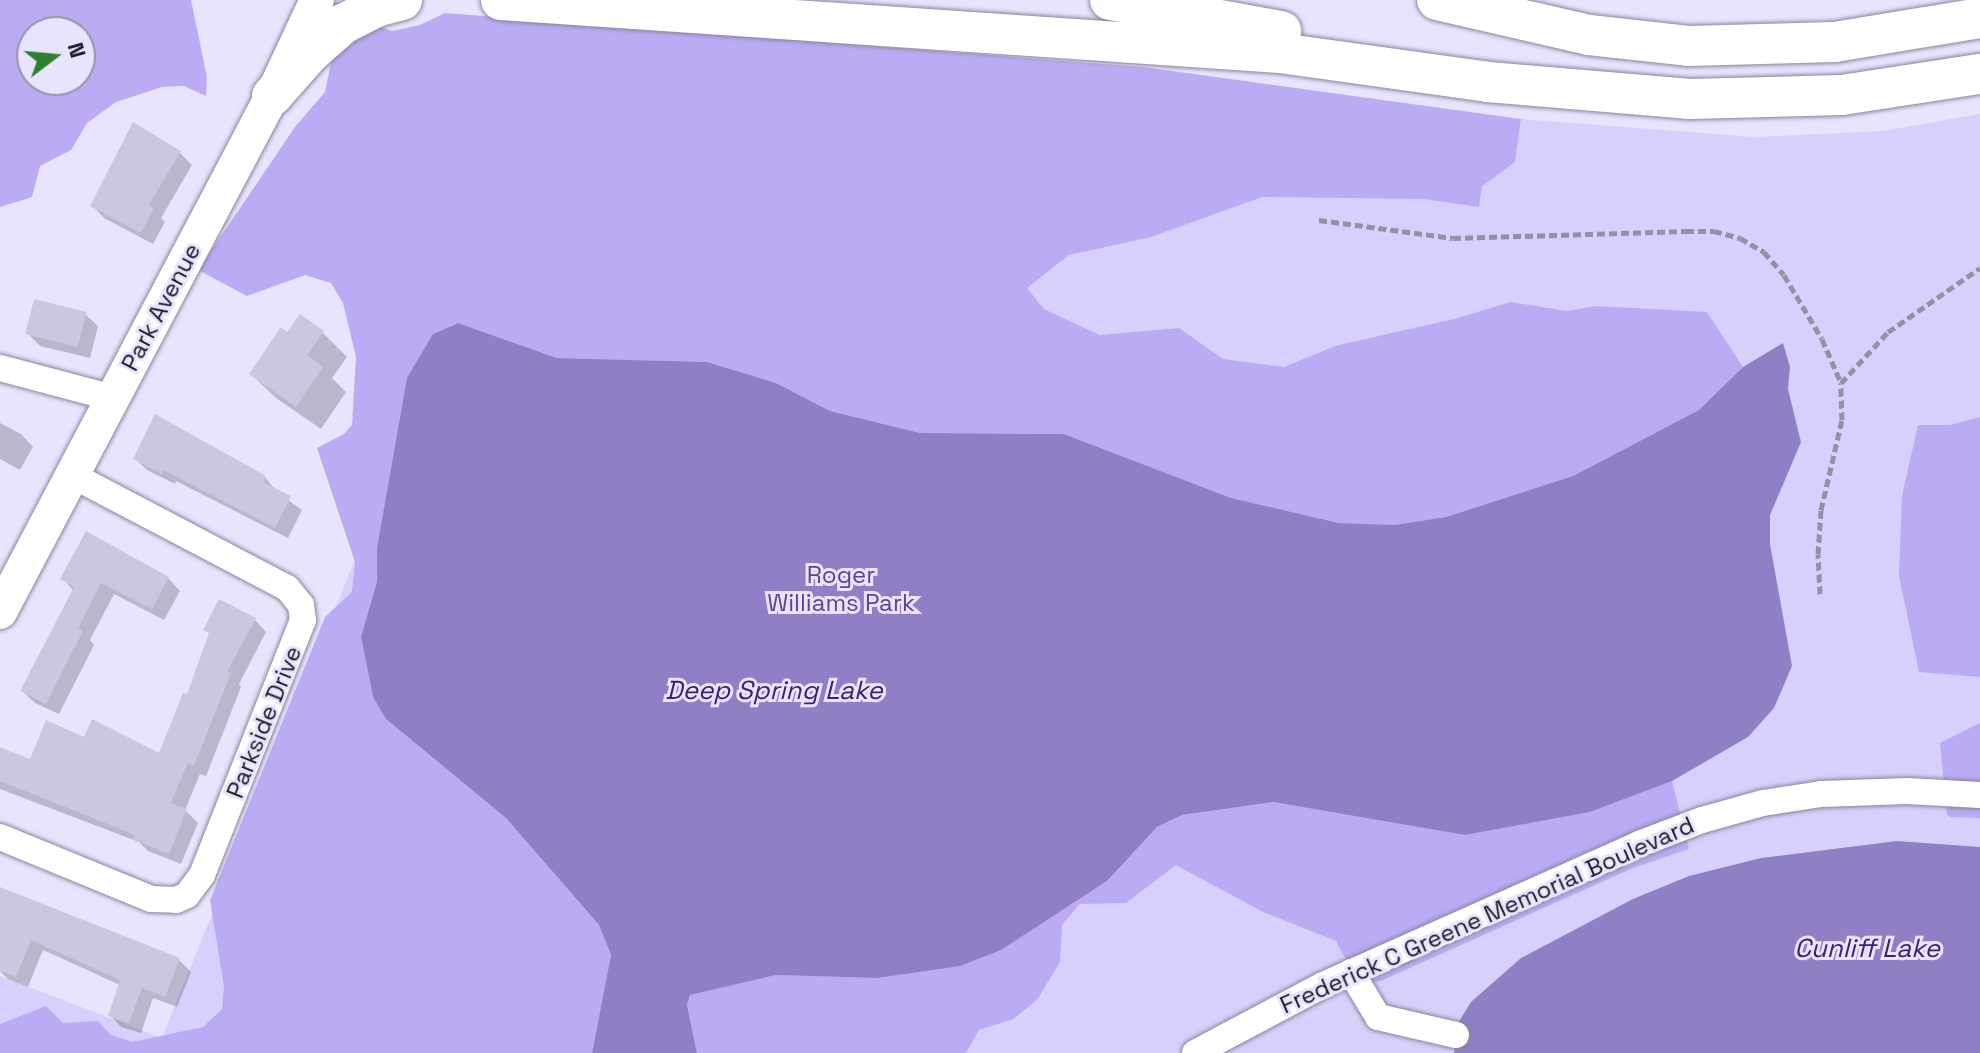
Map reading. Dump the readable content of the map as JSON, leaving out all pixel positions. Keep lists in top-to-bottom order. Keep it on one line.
{"streets":{"main road":["Park Avenue"],"street":["Parkside Drive","Frederick C Greene Memorial Boulevard"]},"crossings":[["Park Avenue","Parkside Drive"]],"water":["Deep Spring Lake","Cunliff Lake"],"parks":["Roger Williams Park"],"north":"right"}
